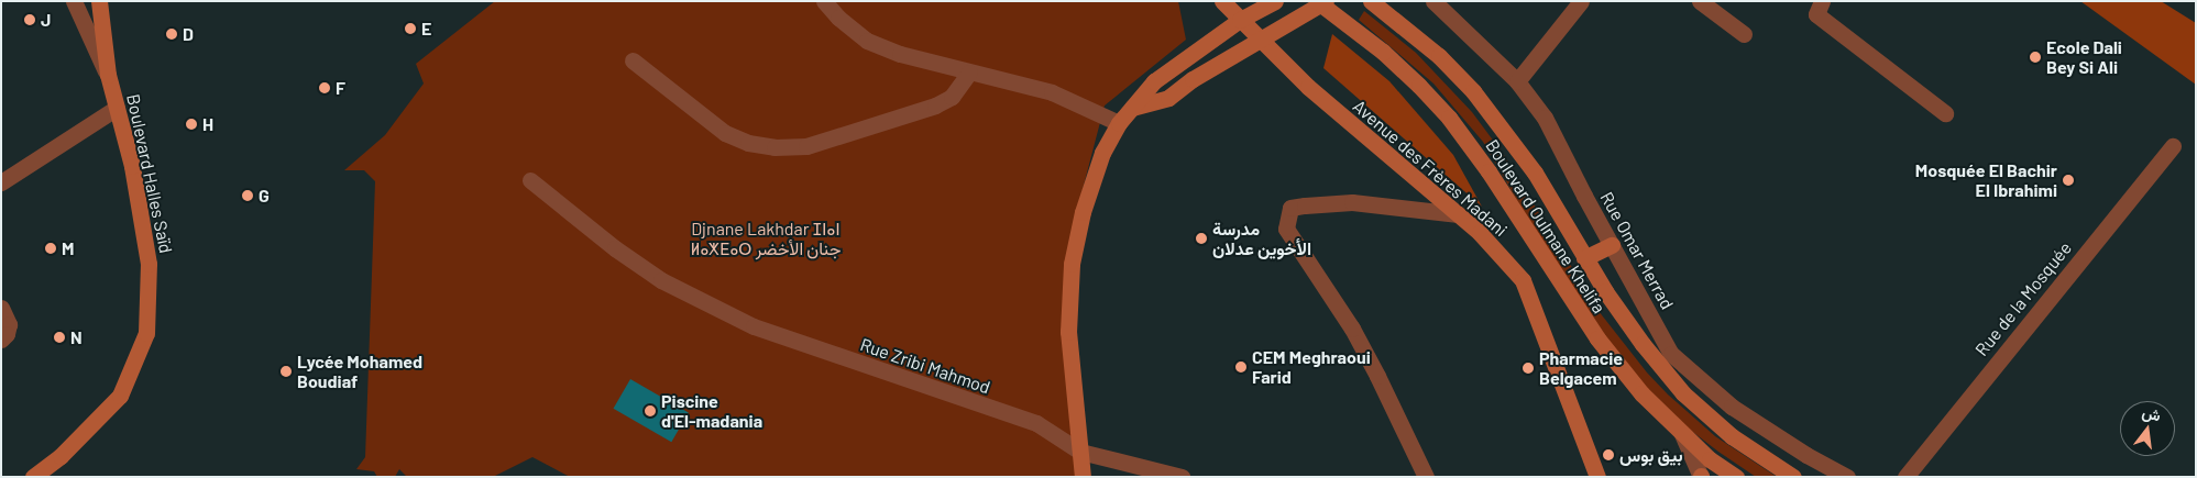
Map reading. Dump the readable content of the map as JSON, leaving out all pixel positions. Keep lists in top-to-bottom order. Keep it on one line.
{"streets":{"main road":["Avenue des Frères Madani","Boulevard Halles Saïd","Boulevard Oulmane Khelifa"],"street":["Rue Omar Merrad","Rue de la Mosquée","Rue Zribi Mahmod"]},"parks":["Djnane Lakhdar ⵊⵏⴰⵏ ⵍⴰⵅⴹⴰⵔ جنان الأخضر"],"places":["J","E","D","Ecole Dali Bey Si Ali","F","H","Mosquée El Bachir El Ibrahimi","G","مدرسة الأخوين عدلان","M","N","CEM Meghraoui Farid","Pharmacie Belgacem","Lycée Mohamed Boudiaf","Piscine d'El-madania","بيق بوس"],"north":"top"}
